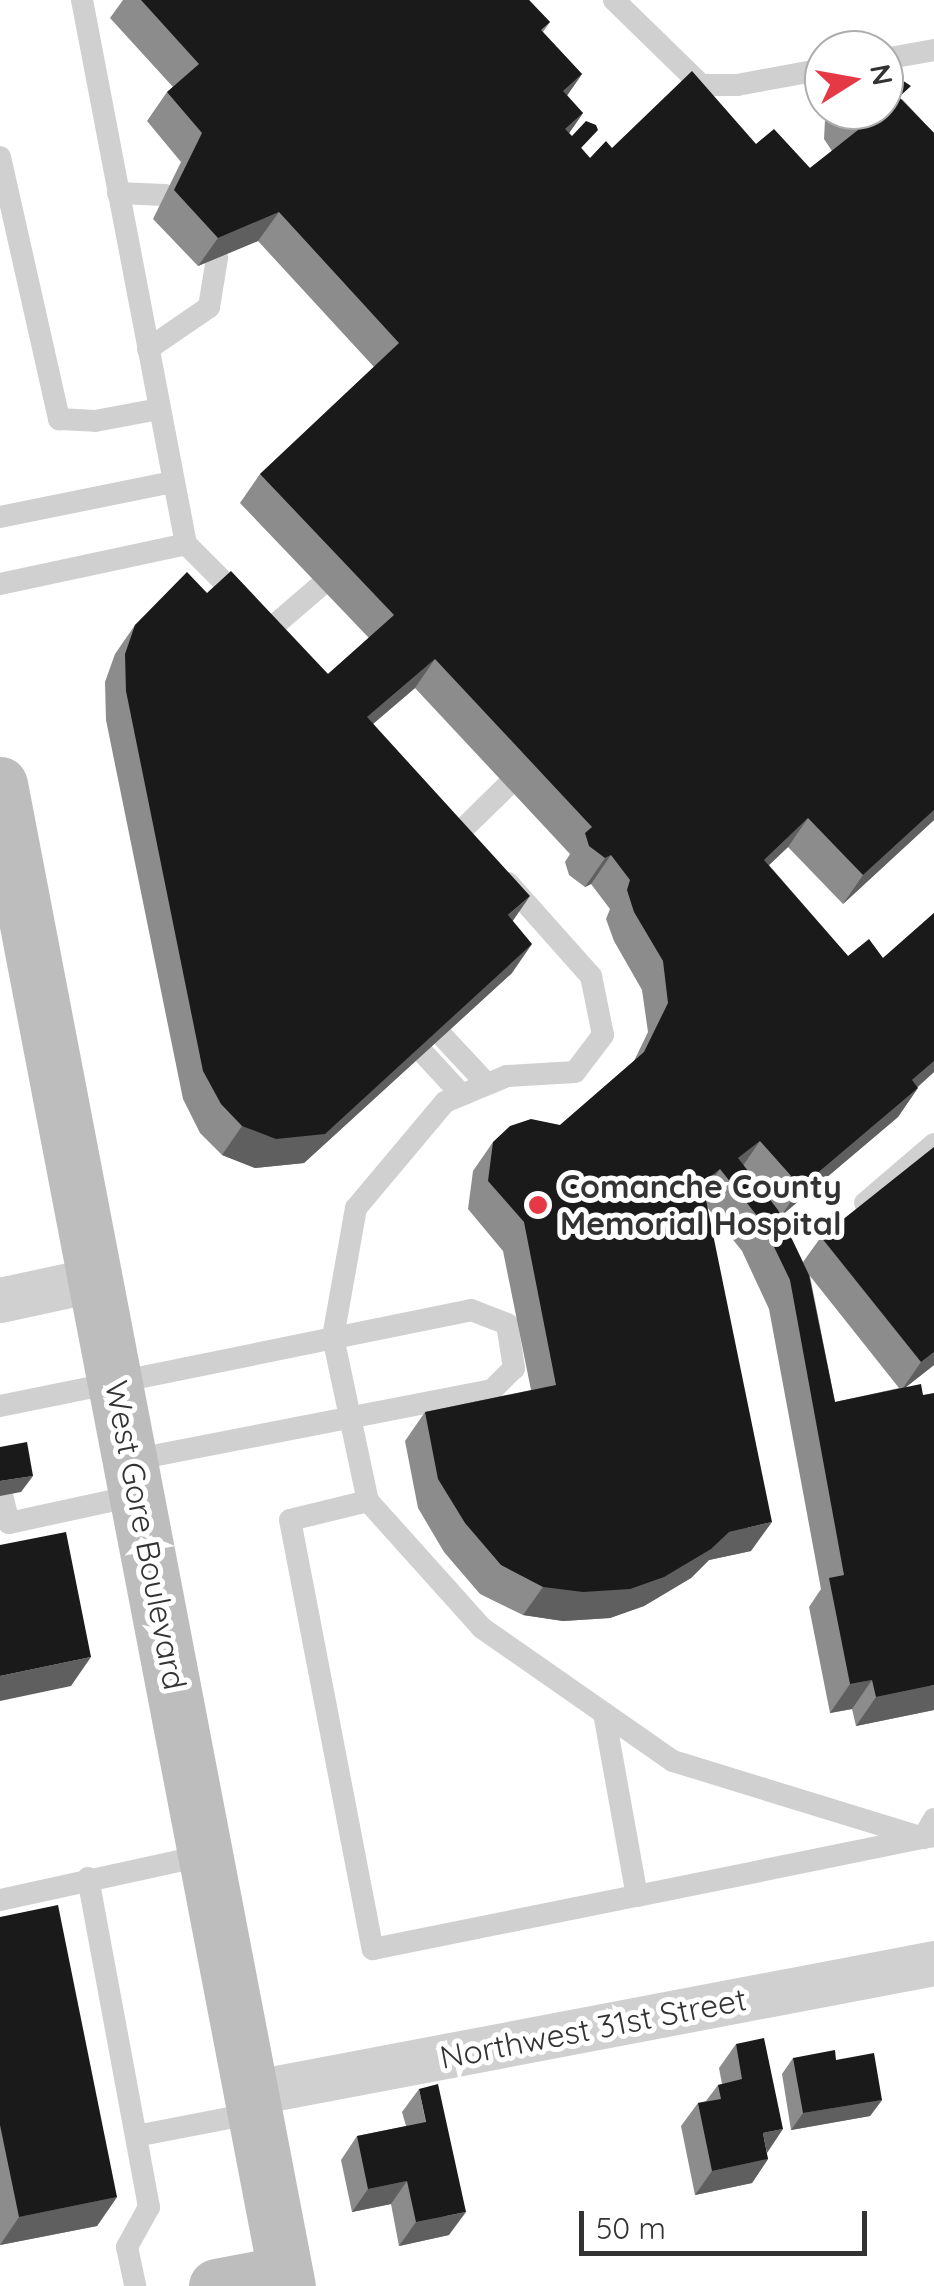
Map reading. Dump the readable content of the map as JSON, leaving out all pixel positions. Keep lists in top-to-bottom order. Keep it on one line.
{"streets":{"main road":["West Gore Boulevard"],"street":["Northwest 31st Street"]},"crossings":[["West Gore Boulevard","Northwest 31st Street"]],"places":["Comanche County Memorial Hospital"],"scale_bar":"50 m","north":"right"}
